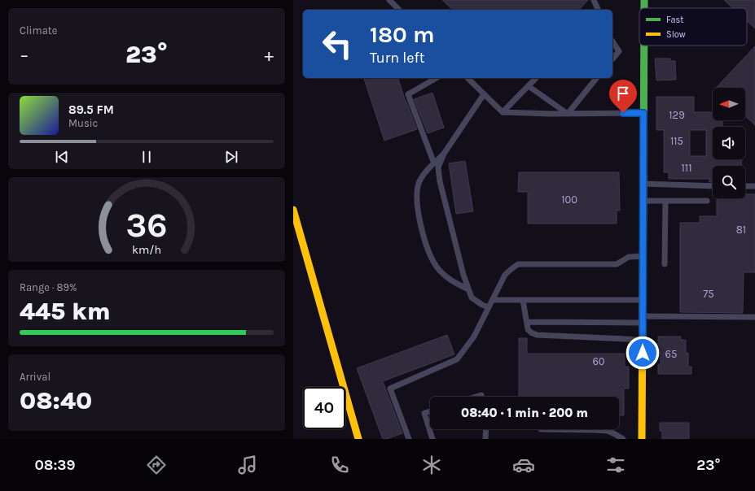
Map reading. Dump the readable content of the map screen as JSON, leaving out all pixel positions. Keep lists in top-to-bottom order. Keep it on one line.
{"house_numbers":["129","115","111","100","81","75","65","60"],"legend":["Fast","Slow"],"north":"left","page":{"tile":["Climate",["Range · 89%","445 km"],["Arrival","08:40"]],"turn":["180 m","Turn left"],"heat":["−","23°","+"],"song":["89.5 FM","Music"],"limit":"40","trip":"08:40 · 1 min · 200 m","tabs":["08:39","23°"],"gauge":["36","km/h"]}}
